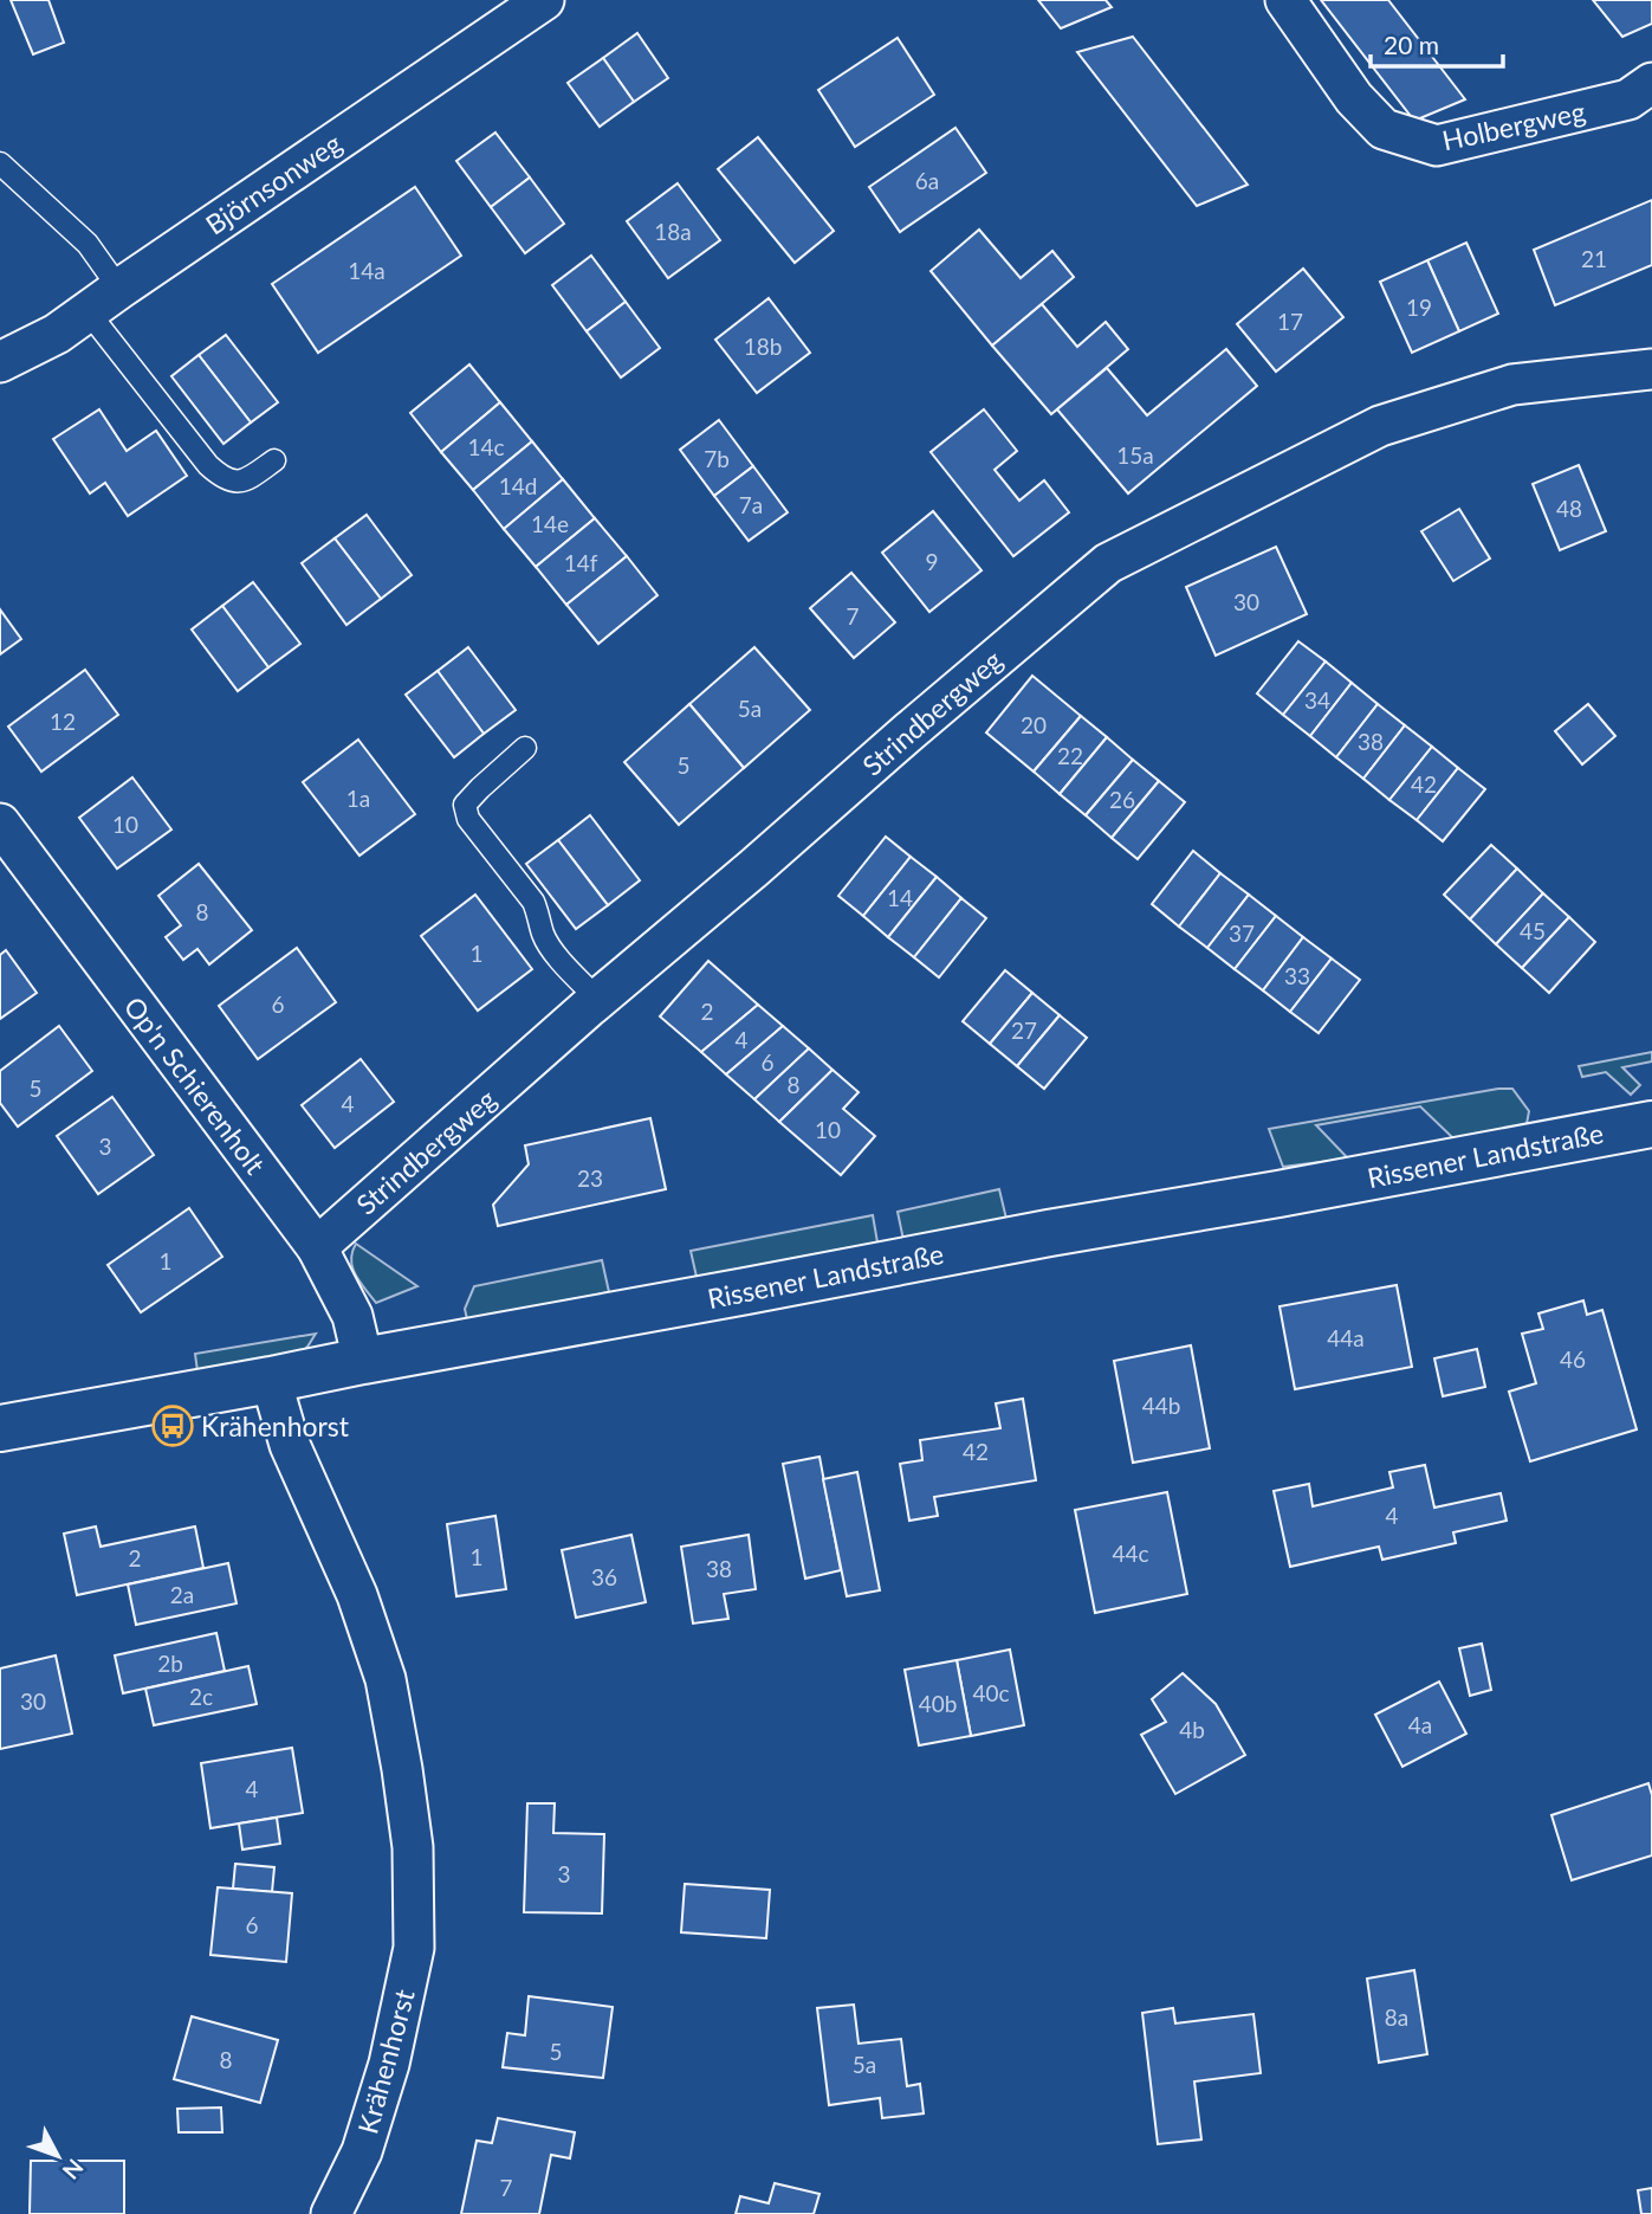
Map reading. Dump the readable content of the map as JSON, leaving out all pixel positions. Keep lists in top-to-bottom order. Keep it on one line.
{"streets":{"main road":["Rissener Landstraße"],"street":["Holbergweg","Björnsonweg","Strindbergweg","Op'n Schierenholt","Krähenhorst"]},"crossings":[["Strindbergweg","Op'n Schierenholt"],["Op'n Schierenholt","Rissener Landstraße"],["Rissener Landstraße","Krähenhorst"]],"places":{"bus stop":["Krähenhorst"]},"house_numbers":["6a","18a","21","14a","19","17","18b","14c","15a","7b","14d","7a","48","14e","9","14f","30","7","34","5a","12","20","38","22","5","42","1a","26","10","14","8","45","37","1","33","6","2","27","4","6","8","5","4","10","3","23","1","44a","46","44b","42","4","44c","1","2","38","36","2a","2b","40c","2c","30","40b","4a","4b","4","3","6","8a","5","8","5a","7"],"scale_bar":"20 m","north":"bottom right"}
